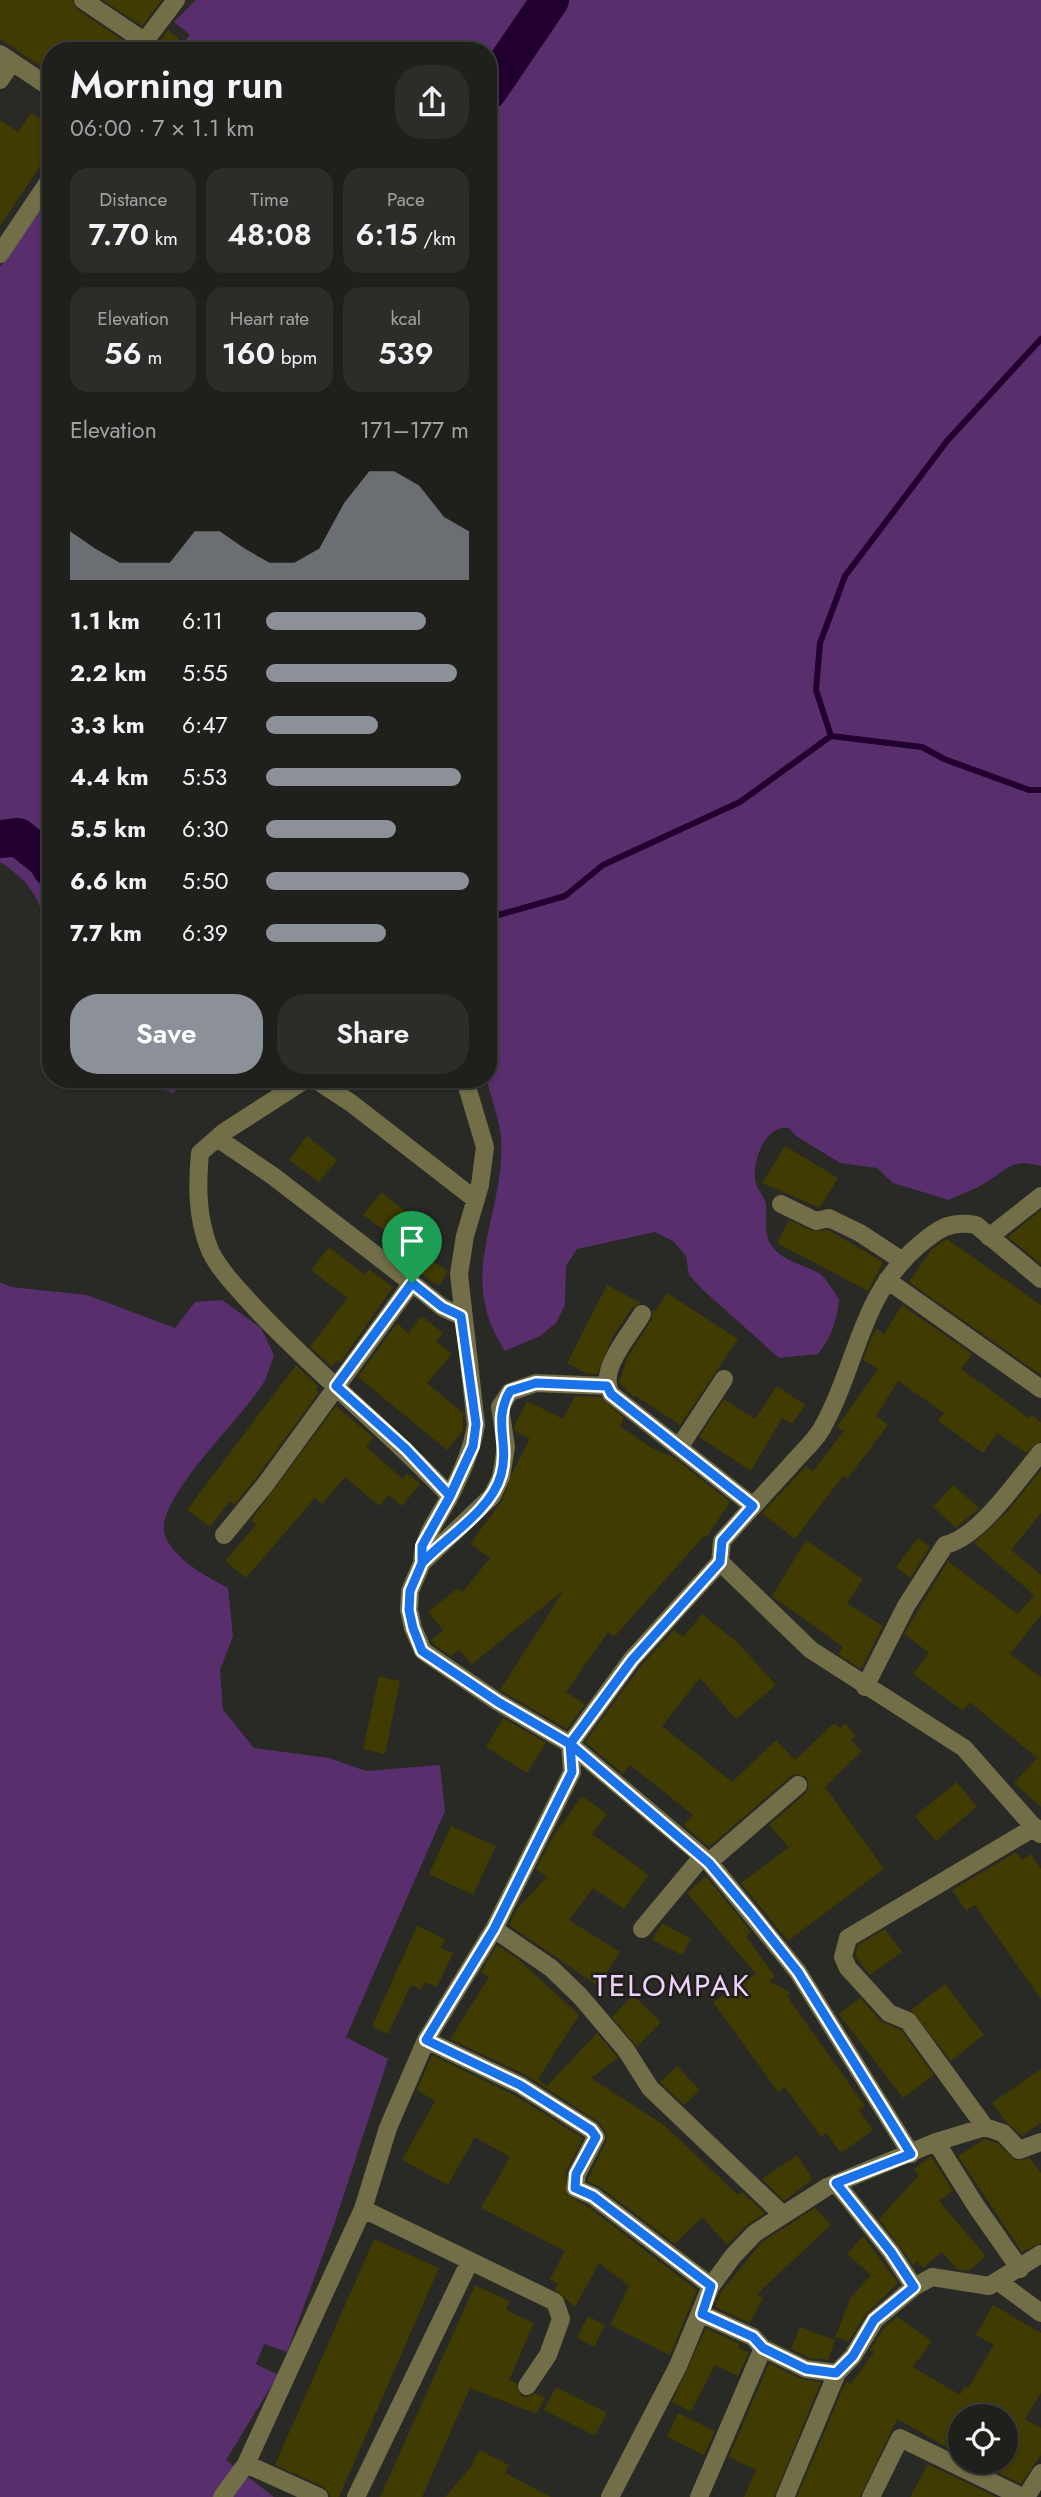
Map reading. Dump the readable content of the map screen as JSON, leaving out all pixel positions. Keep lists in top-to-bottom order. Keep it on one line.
{"districts":["TELOMPAK"],"page":{"heading":["Morning run","06:00 · 7 × 1.1 km"],"stats":[["Distance","7.70 km"],["Time","48:08"],["Pace","6:15 /km"],["Elevation","56 m"],["Heart rate","160 bpm"],["kcal","539"]],"chart":["Elevation","171–177 m"],"list":[{"name":"1.1 km","note":"6:11"},{"name":"2.2 km","note":"5:55"},{"name":"3.3 km","note":"6:47"},{"name":"4.4 km","note":"5:53"},{"name":"5.5 km","note":"6:30"},{"name":"6.6 km","note":"5:50"},{"name":"7.7 km","note":"6:39"}],"buttons":["Save","Share"]}}
